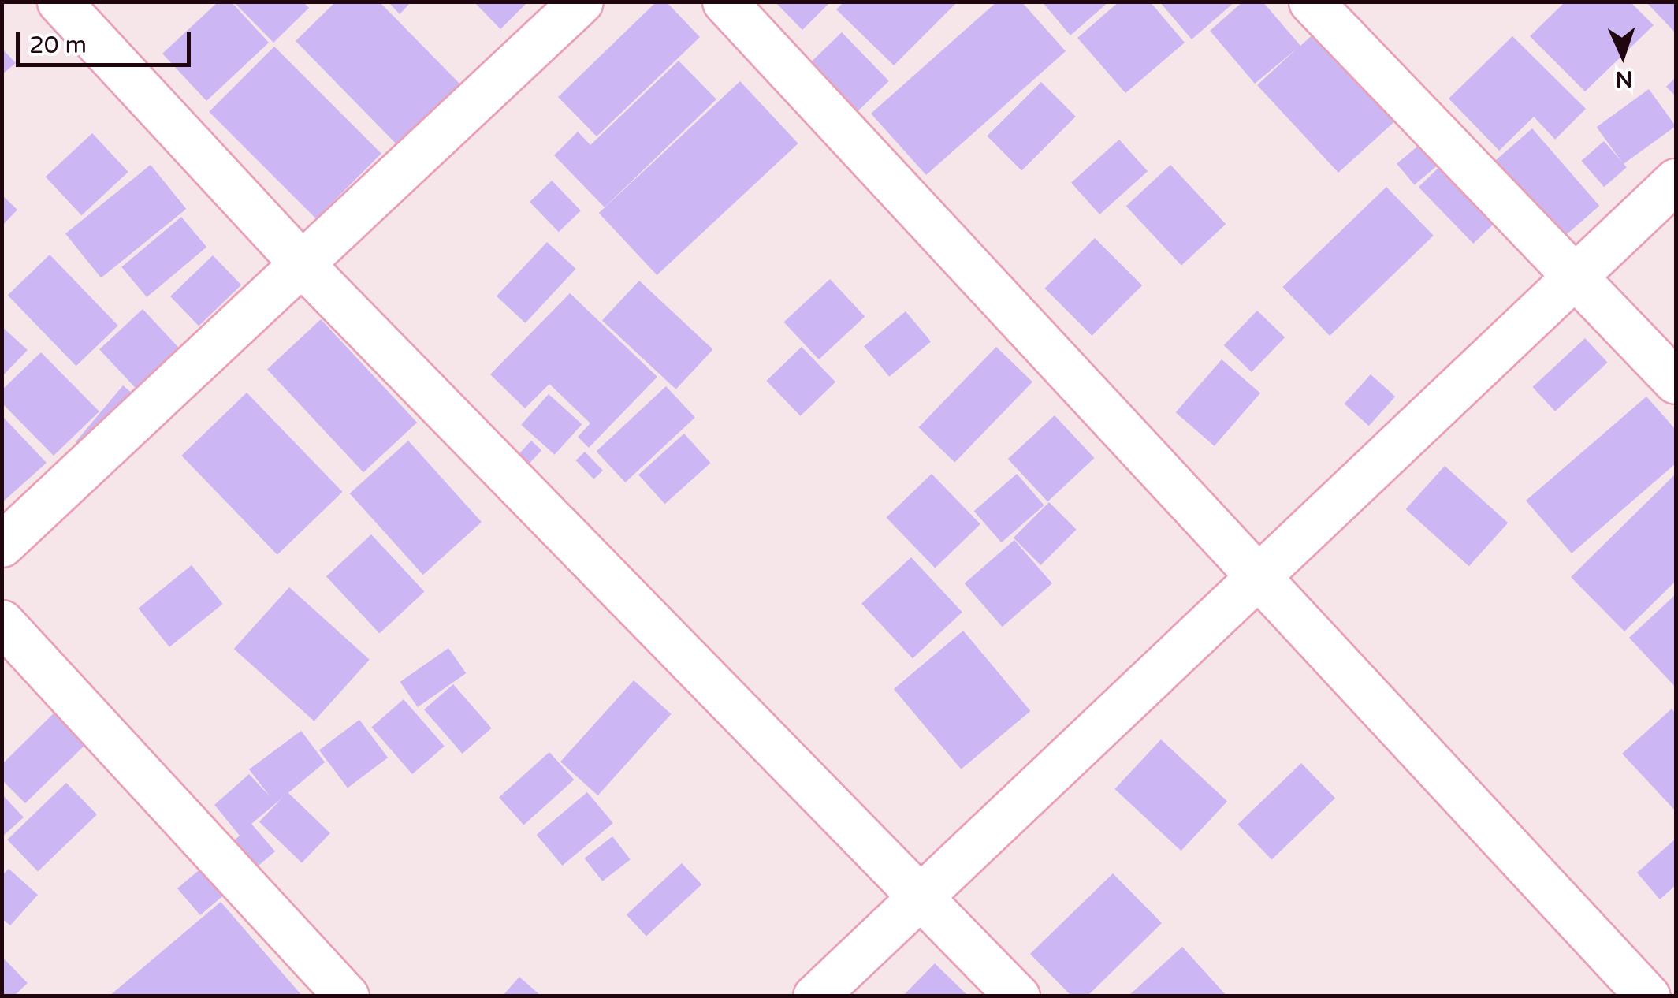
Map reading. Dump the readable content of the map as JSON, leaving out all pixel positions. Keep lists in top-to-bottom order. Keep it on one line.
{"scale_bar":"20 m","north":"bottom"}
